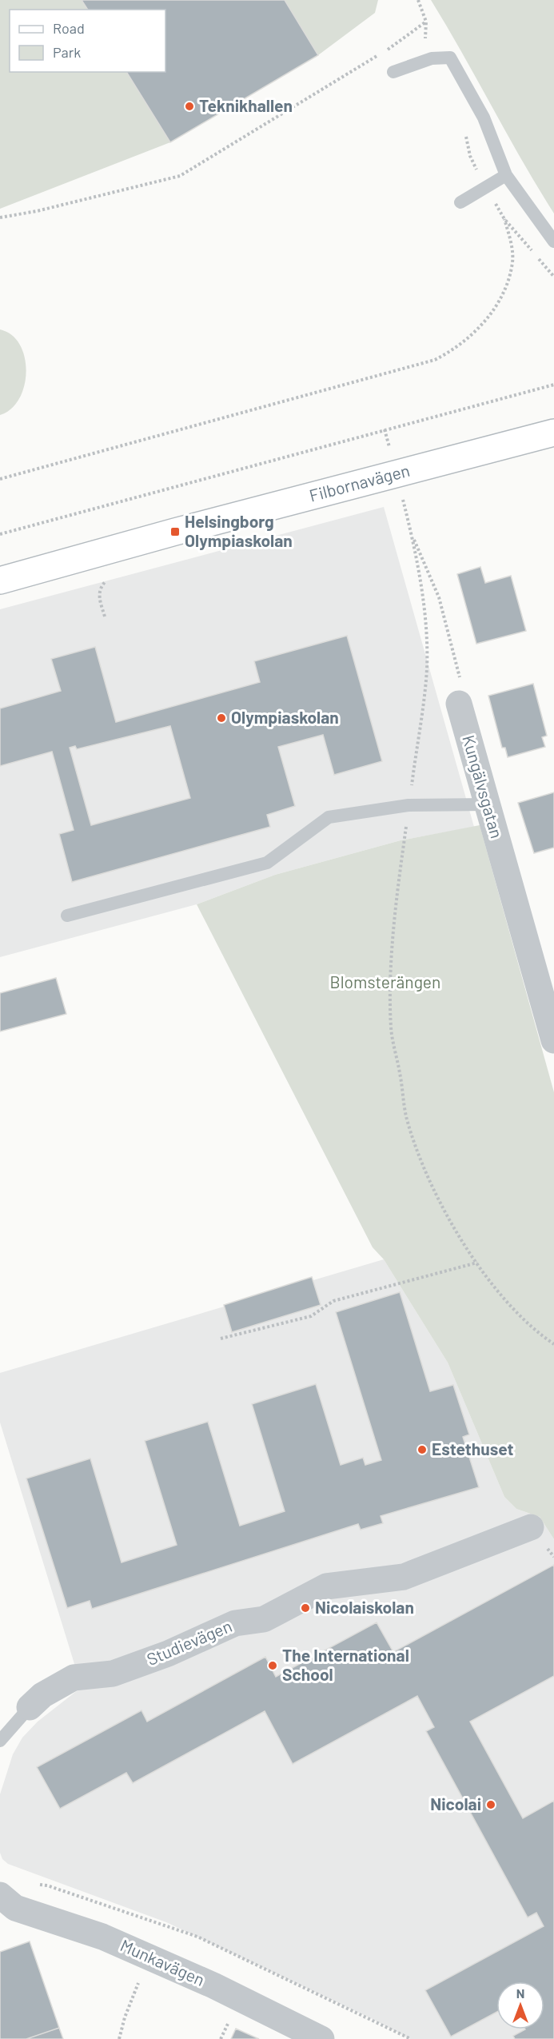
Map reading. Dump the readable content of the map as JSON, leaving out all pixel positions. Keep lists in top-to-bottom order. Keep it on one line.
{"streets":{"street":["Filbornavägen","Kungälvsgatan","Studievägen","Munkavägen"]},"parks":["Blomsterängen"],"places":{"other":["Teknikhallen","Olympiaskolan","Estethuset","Nicolaiskolan","The International School","Nicolai"],"transit":["Helsingborg Olympiaskolan"]},"legend":["Road","Park"],"north":"top"}
